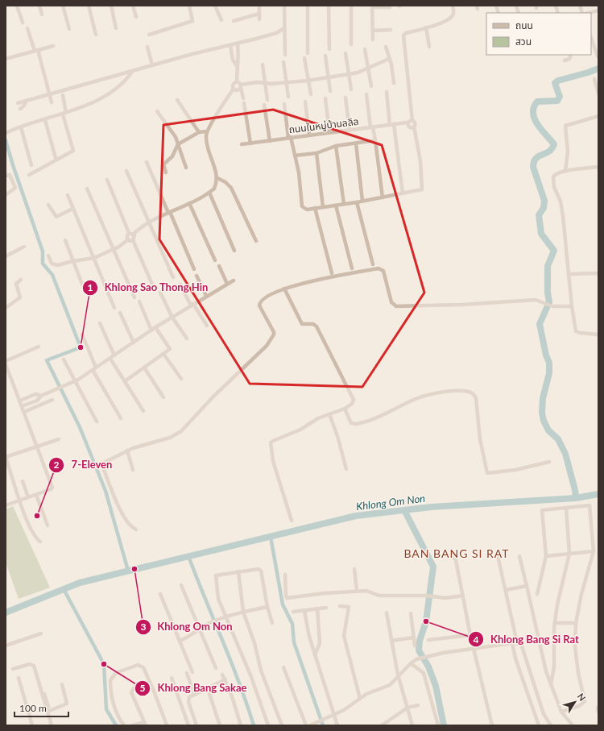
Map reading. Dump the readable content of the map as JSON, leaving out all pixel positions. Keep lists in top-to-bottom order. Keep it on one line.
{"streets":{"street":["ถนนในหมู่บ้านลลิล"]},"districts":["BAN BANG SI RAT"],"water":["Khlong Om Non"],"places":["Khlong Sao Thong Hin","7-Eleven","Khlong Om Non","Khlong Bang Si Rat","Khlong Bang Sakae"],"legend":["ถนน","สวน"],"scale_bar":"100 m","north":"top right"}
